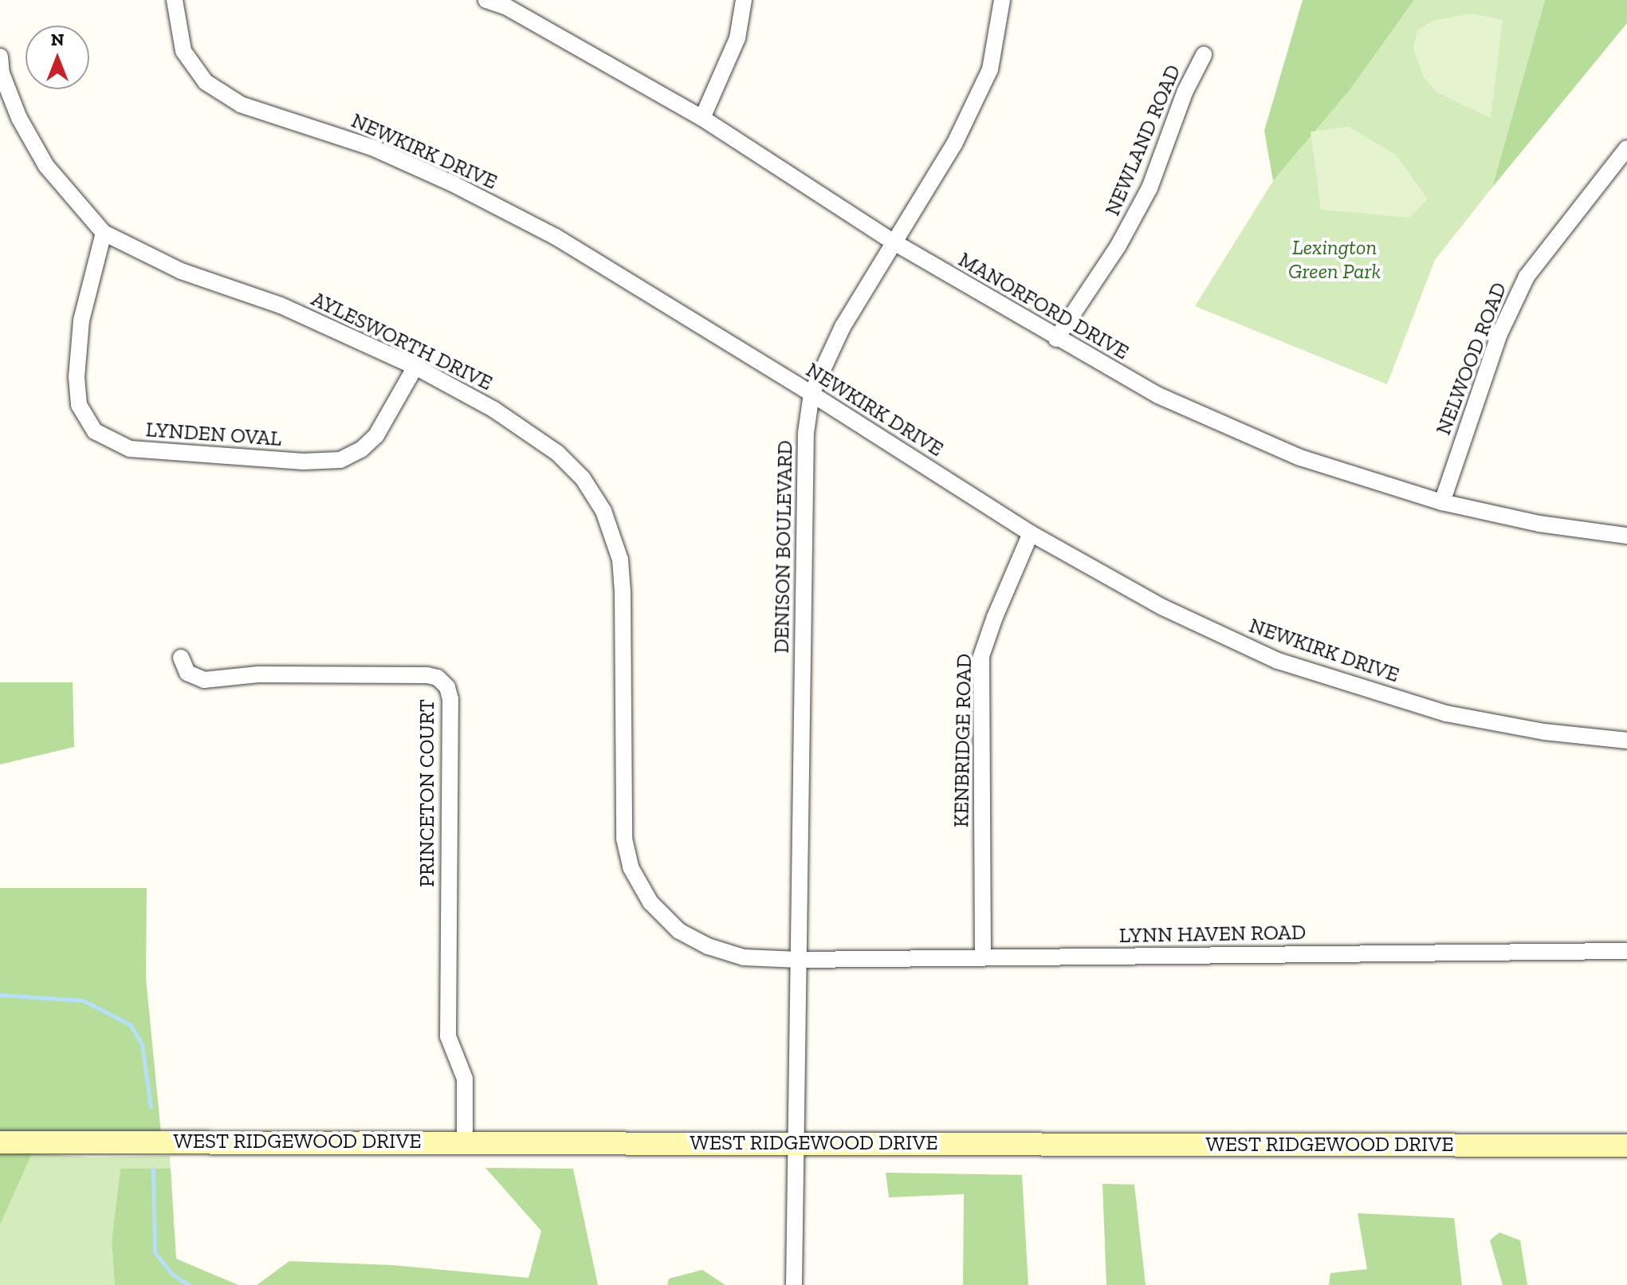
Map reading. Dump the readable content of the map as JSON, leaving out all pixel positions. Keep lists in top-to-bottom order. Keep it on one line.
{"streets":{"main road":["WEST RIDGEWOOD DRIVE"],"street":["NEWLAND ROAD","NEWKIRK DRIVE","MANORFORD DRIVE","AYLESWORTH DRIVE","NELWOOD ROAD","LYNDEN OVAL","DENISON BOULEVARD","KENBRIDGE ROAD","PRINCETON COURT","LYNN HAVEN ROAD"]},"crossings":[["NEWLAND ROAD","MANORFORD DRIVE"],["NEWKIRK DRIVE","DENISON BOULEVARD"],["NEWKIRK DRIVE","KENBRIDGE ROAD"],["MANORFORD DRIVE","NELWOOD ROAD"],["MANORFORD DRIVE","DENISON BOULEVARD"],["AYLESWORTH DRIVE","LYNDEN OVAL"],["AYLESWORTH DRIVE","DENISON BOULEVARD"],["AYLESWORTH DRIVE","LYNN HAVEN ROAD"],["DENISON BOULEVARD","LYNN HAVEN ROAD"],["DENISON BOULEVARD","WEST RIDGEWOOD DRIVE"],["KENBRIDGE ROAD","LYNN HAVEN ROAD"],["PRINCETON COURT","WEST RIDGEWOOD DRIVE"]],"parks":["Lexington Green Park"],"north":"top"}
